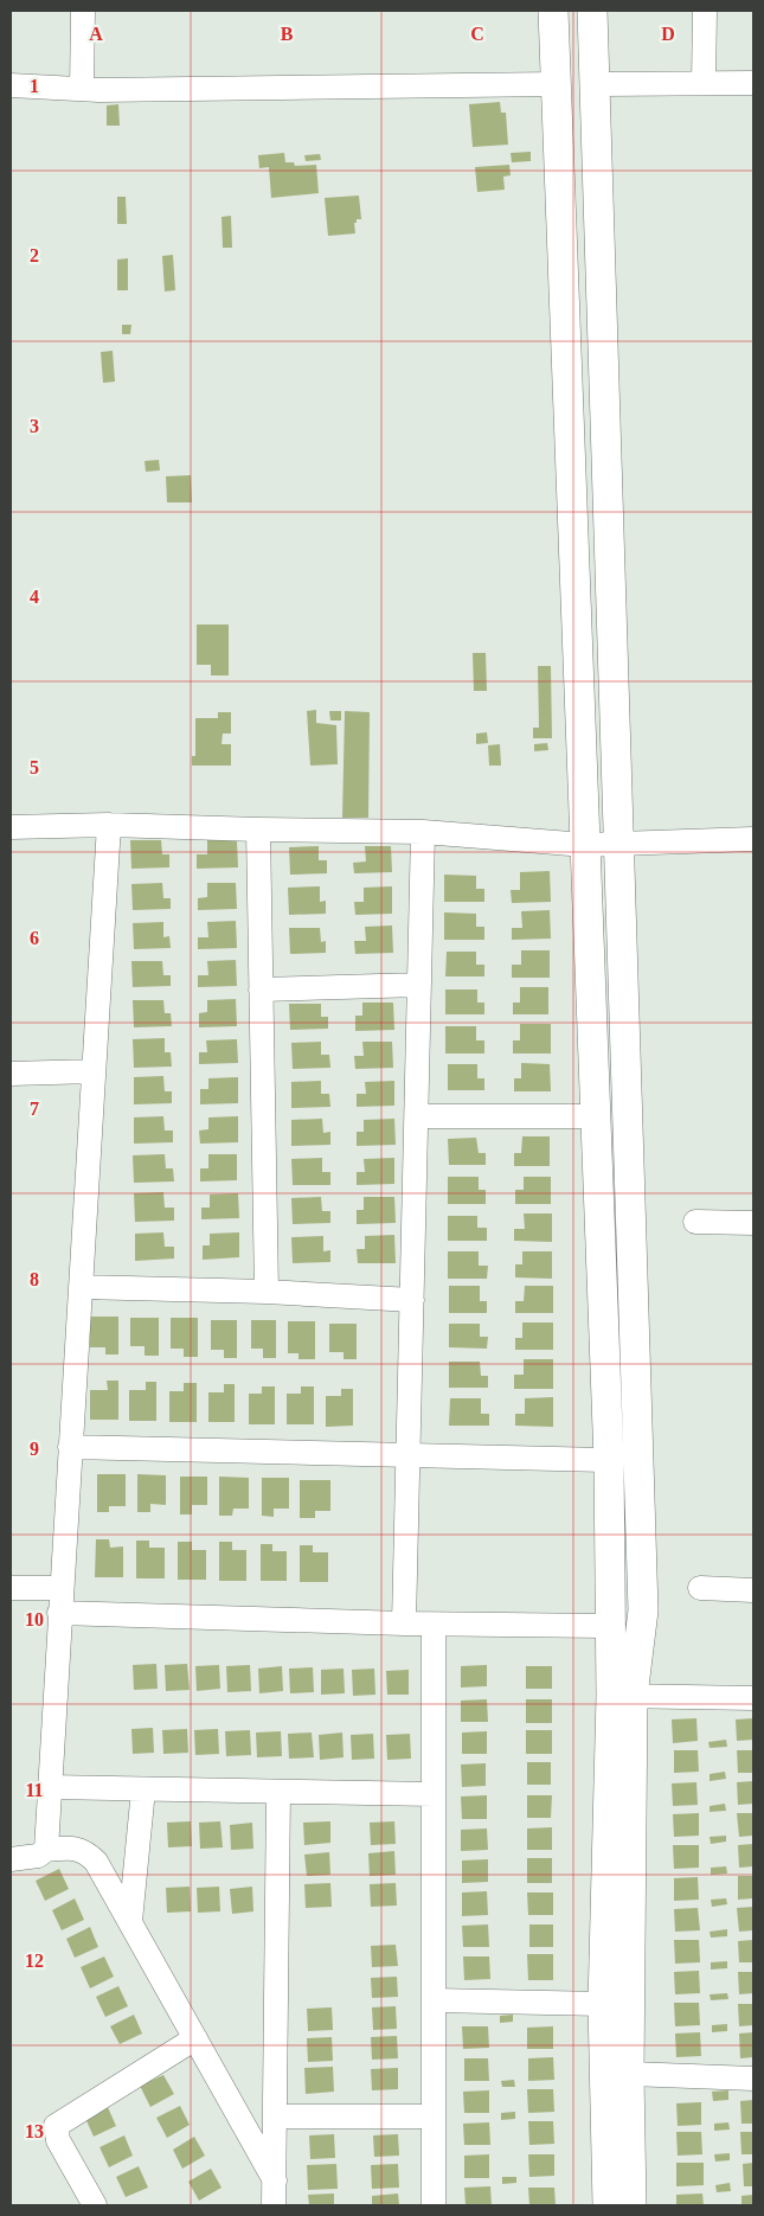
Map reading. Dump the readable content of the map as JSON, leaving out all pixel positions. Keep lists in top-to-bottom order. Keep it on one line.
{"grid":{"columns":["A","B","C","D"],"rows":["1","2","3","4","5","6","7","8","9","10","11","12","13"]}}
